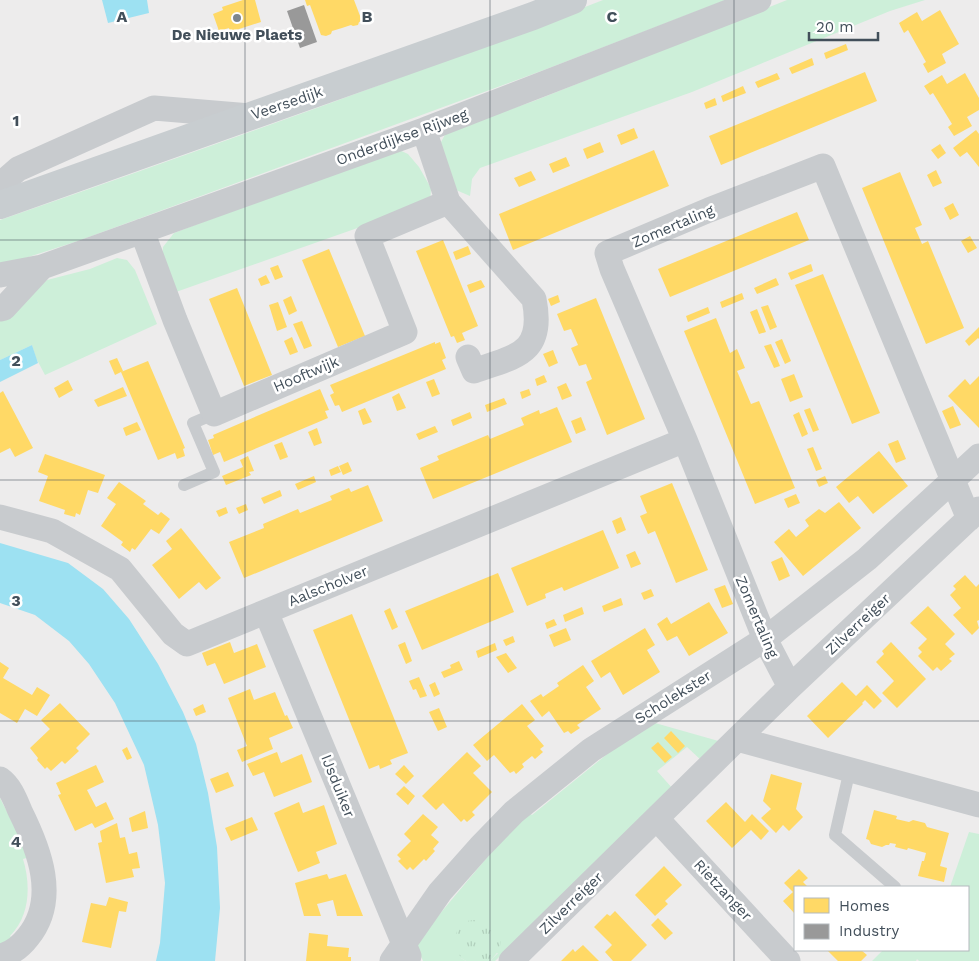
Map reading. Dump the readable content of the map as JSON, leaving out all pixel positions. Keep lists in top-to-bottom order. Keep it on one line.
{"streets":{"main road":["Veersedijk"],"street":["Onderdijkse Rijweg","Zomertaling","Hooftwijk","Aalscholver","Zilverreiger","Scholekster","IJsduiker","Rietzanger"]},"crossings":[["Zomertaling","Aalscholver"],["Zomertaling","Zilverreiger"],["Zomertaling","Scholekster"],["Aalscholver","IJsduiker"],["Zilverreiger","Rietzanger"],["Scholekster","IJsduiker"]],"places":["De Nieuwe Plaets"],"legend":["Homes","Industry"],"scale_bar":"20 m","grid":{"columns":["A","B","C"],"rows":["1","2","3","4"]}}
